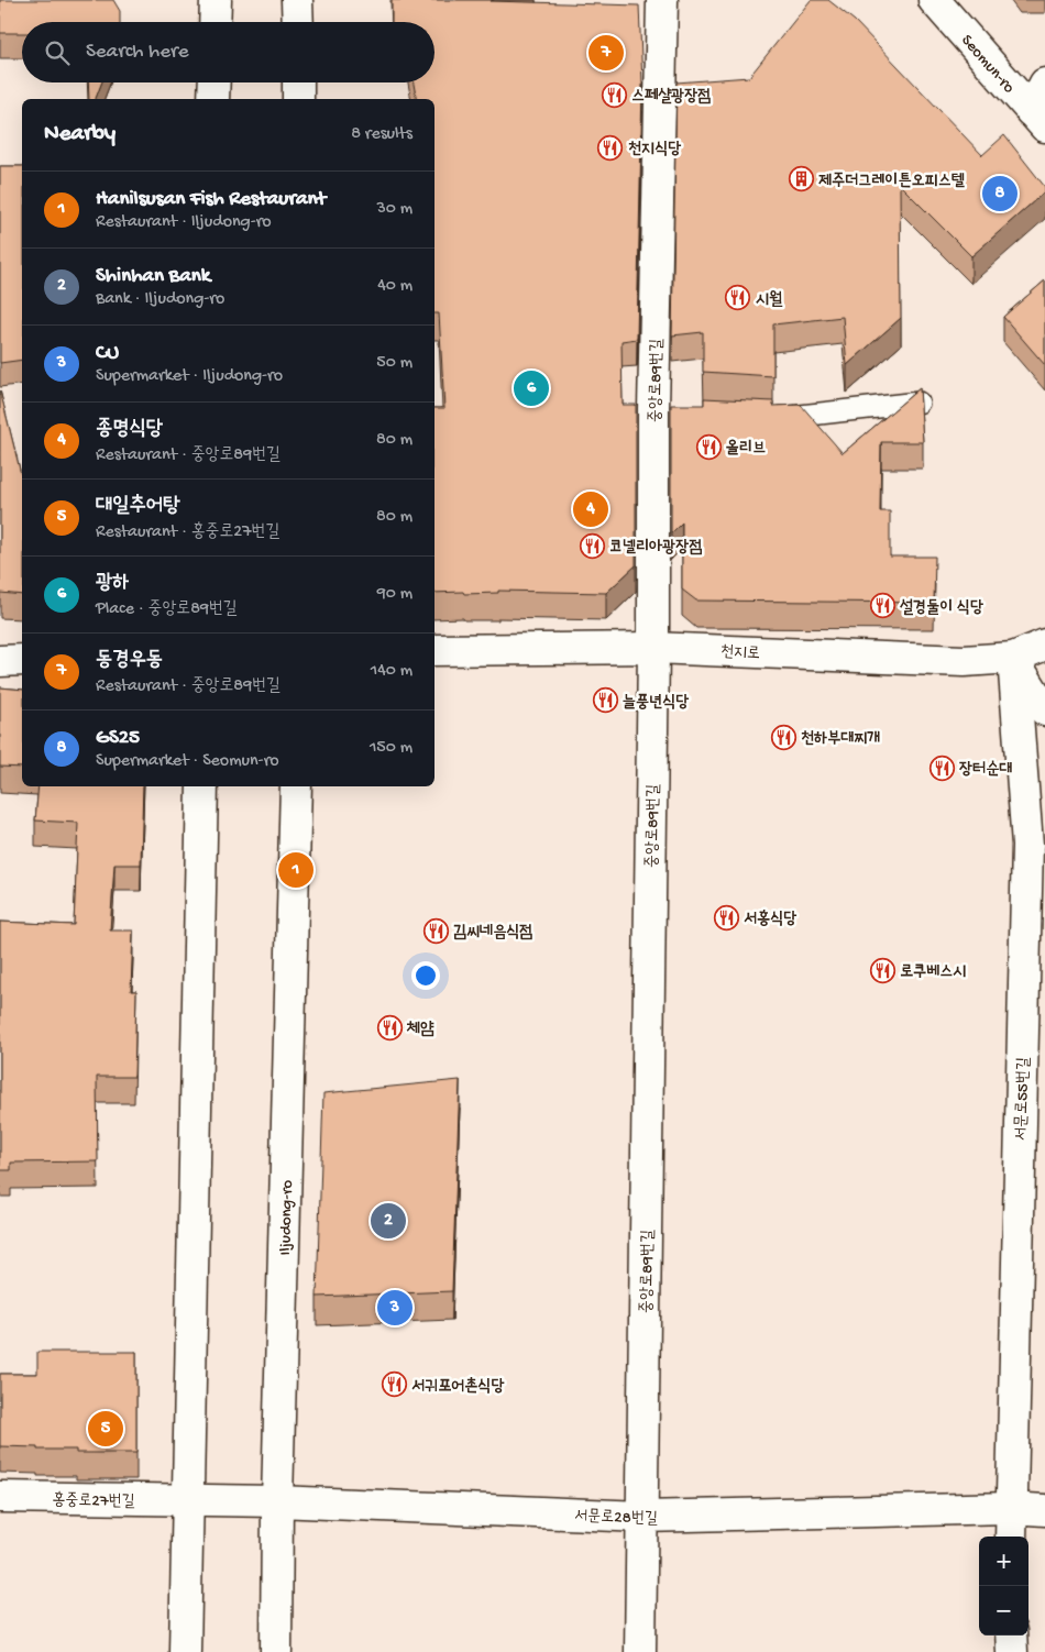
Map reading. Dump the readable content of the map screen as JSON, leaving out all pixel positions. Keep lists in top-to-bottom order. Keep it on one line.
{"streets":{"street":["Seomun-ro","중앙로89번길","천지로","서문로55번길","Iljudong-ro","홍중로27번길","서문로28번길"]},"crossings":[["중앙로89번길","천지로"],["중앙로89번길","서문로28번길"],["천지로","서문로55번길"],["서문로55번길","서문로28번길"],["Iljudong-ro","서문로28번길"],["홍중로27번길","서문로28번길"]],"places":{"restaurant":["스페샬광장점","천지식당","시월","올리브","코넬리아광장점","설경둘이 식당","늘풍년식당","천하부대찌개","장터순대","서홍식당","김씨네음식점","로쿠베스시","체얌","서귀포어촌식당"],"building":["제주더그레이튼오피스텔"]},"page":{"search":"Search here","pins":["7","8","6","4","1","2","3","5"],"heading":["Nearby","8 results"],"list":[{"mark":"1","name":"Hanilsusan Fish Restaurant","note":"Restaurant · Iljudong-ro","value":"30 m"},{"mark":"2","name":"Shinhan Bank","note":"Bank · Iljudong-ro","value":"40 m"},{"mark":"3","name":"CU","note":"Supermarket · Iljudong-ro","value":"50 m"},{"mark":"4","name":"종명식당","note":"Restaurant · 중앙로89번길","value":"80 m"},{"mark":"5","name":"대일추어탕","note":"Restaurant · 홍중로27번길","value":"80 m"},{"mark":"6","name":"광하","note":"Place · 중앙로89번길","value":"90 m"},{"mark":"7","name":"동경우동","note":"Restaurant · 중앙로89번길","value":"140 m"},{"mark":"8","name":"GS25","note":"Supermarket · Seomun-ro","value":"150 m"}],"map_buttons":["+","−"]}}
